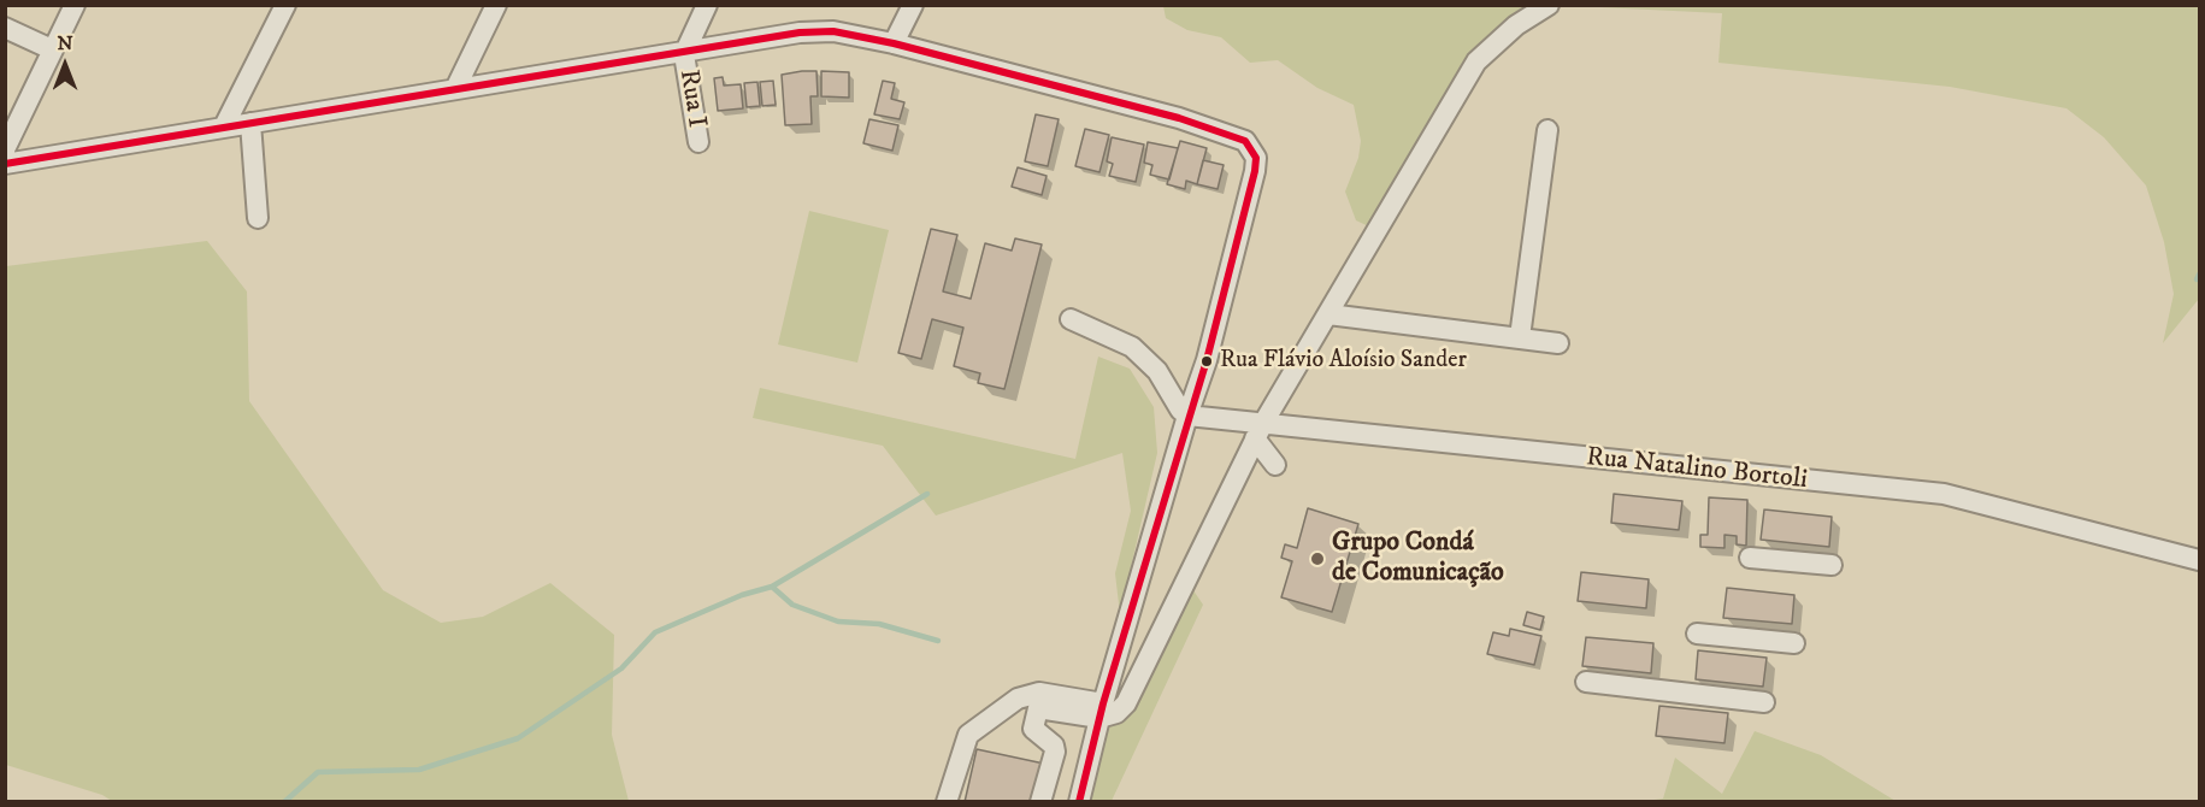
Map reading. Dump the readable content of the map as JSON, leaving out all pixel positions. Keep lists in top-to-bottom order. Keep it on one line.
{"streets":{"street":["Rua I","Rua Natalino Bortoli"]},"places":["Rua Flávio Aloísio Sander","Grupo Condá de Comunicação"],"north":"top"}
